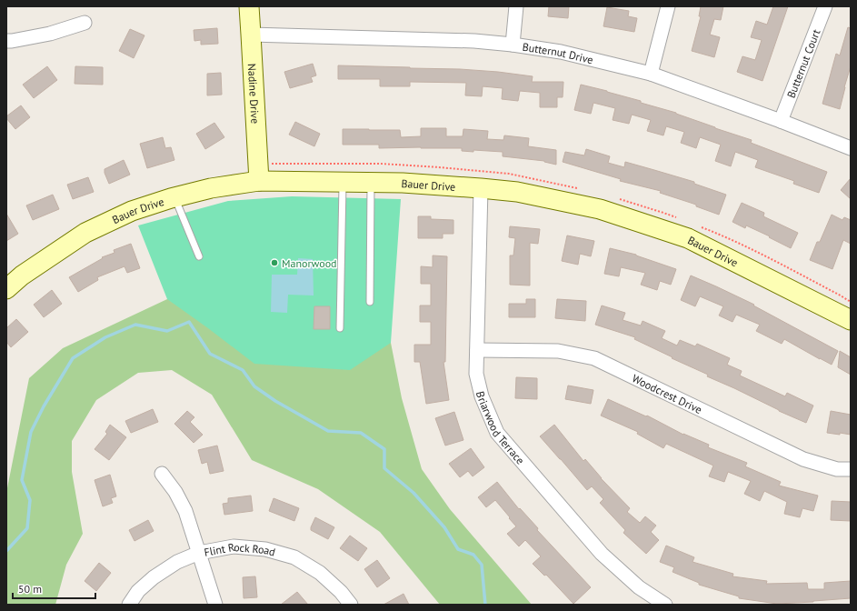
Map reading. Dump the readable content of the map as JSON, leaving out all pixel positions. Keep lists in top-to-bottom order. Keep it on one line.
{"streets":{"street":["Butternut Drive","Butternut Court","Nadine Drive","Bauer Drive","Woodcrest Drive","Briarwood Terrace","Flint Rock Road"]},"crossings":[["Butternut Drive","Butternut Court"],["Butternut Drive","Nadine Drive"],["Nadine Drive","Bauer Drive"],["Bauer Drive","Briarwood Terrace"],["Woodcrest Drive","Briarwood Terrace"]],"places":["Manorwood"],"scale_bar":"50 m"}
